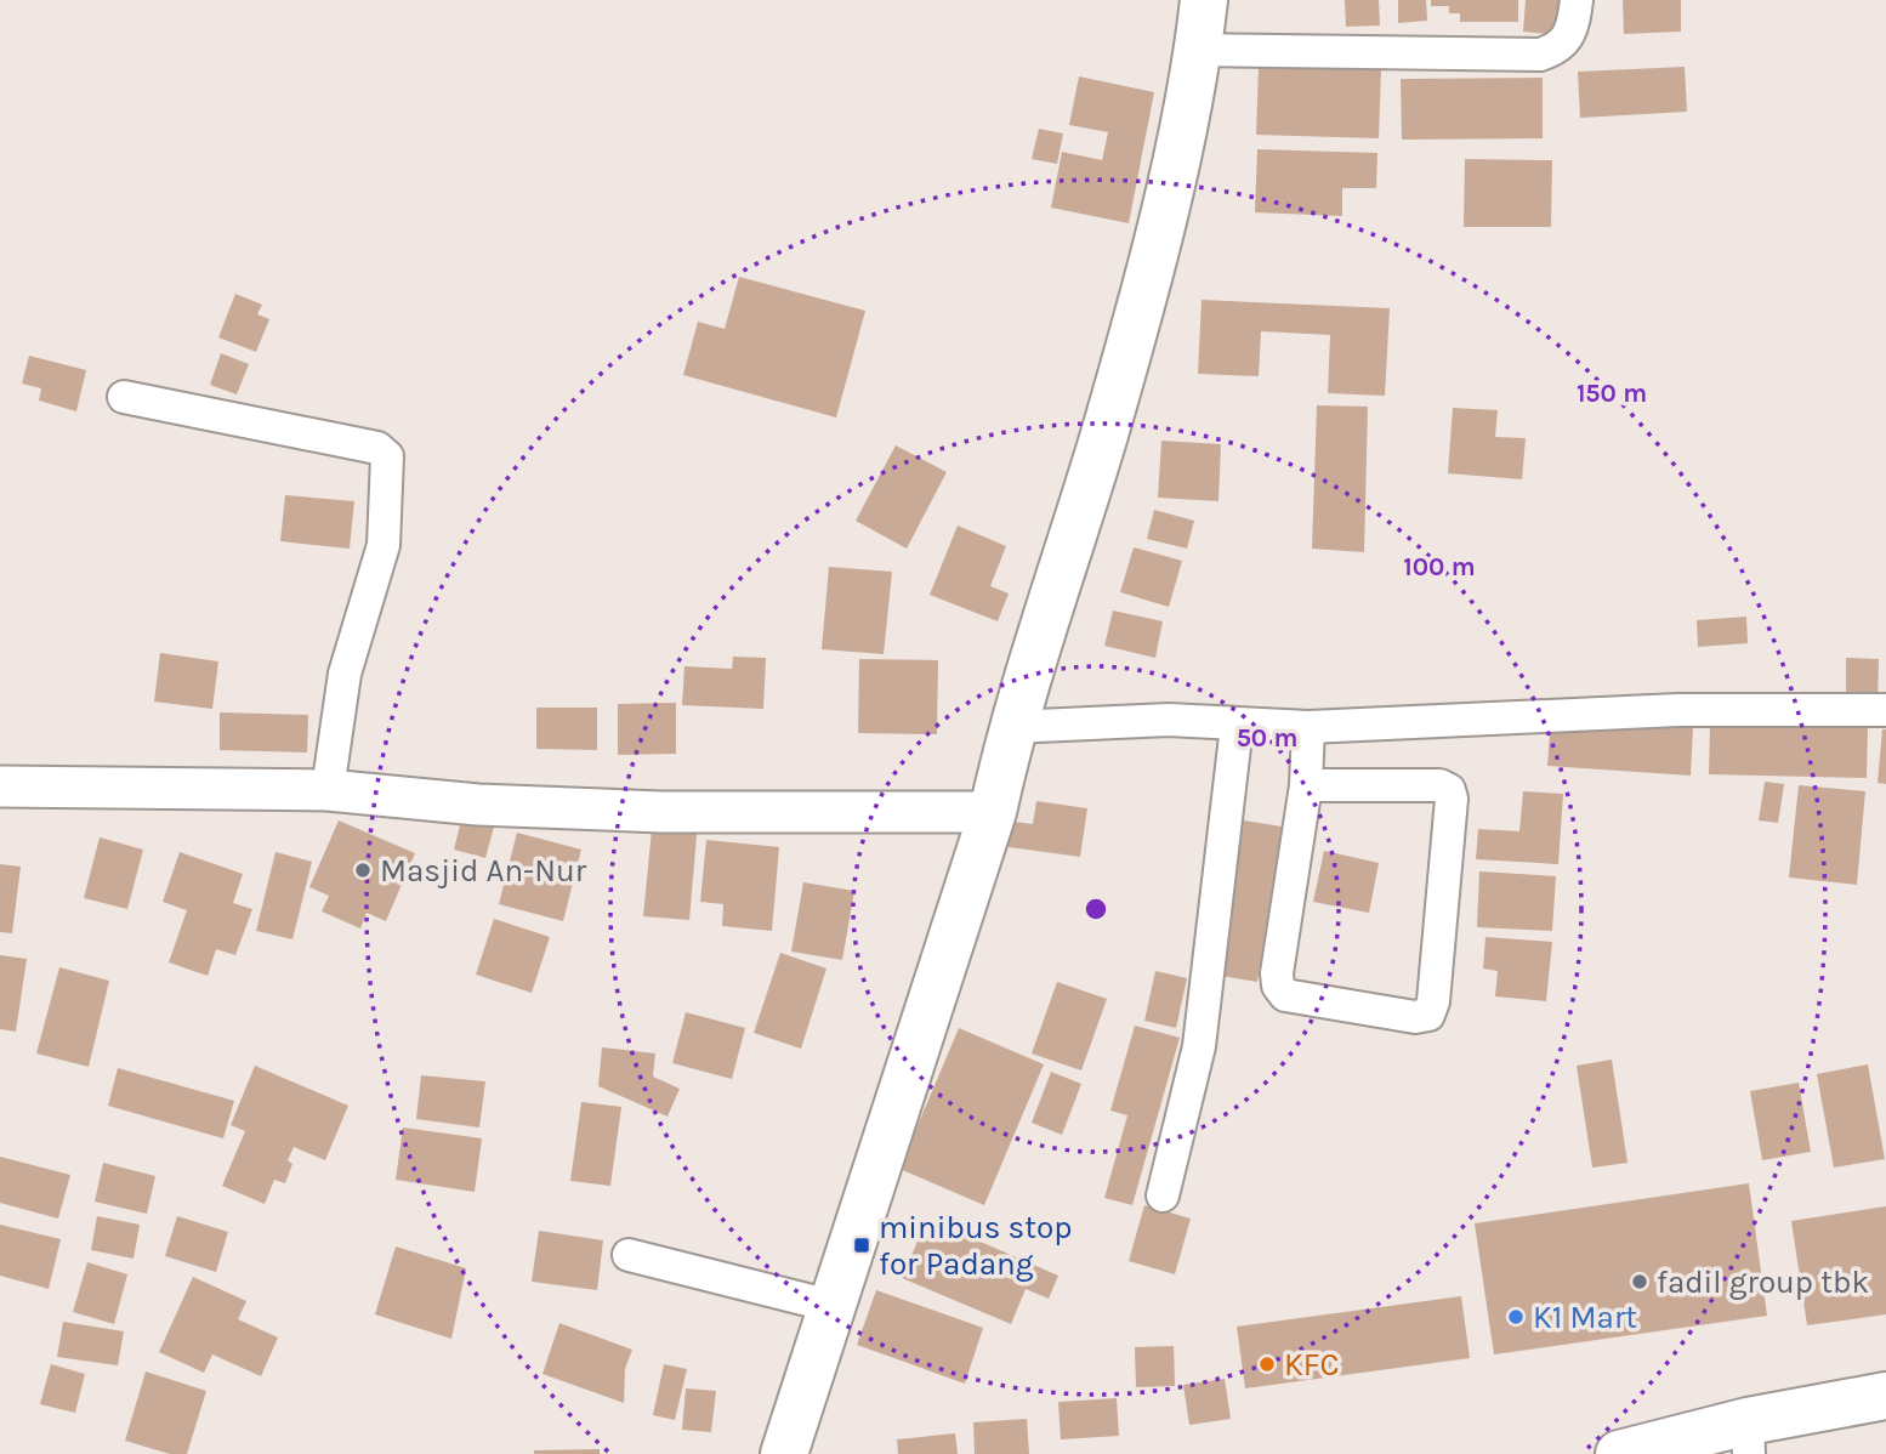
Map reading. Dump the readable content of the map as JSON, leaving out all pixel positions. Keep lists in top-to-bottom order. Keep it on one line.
{"places":{"other":["Masjid An-Nur","fadil group tbk","K1 Mart","KFC"],"transit":["minibus stop for Padang"]},"rings":["150 m","100 m","50 m"]}
